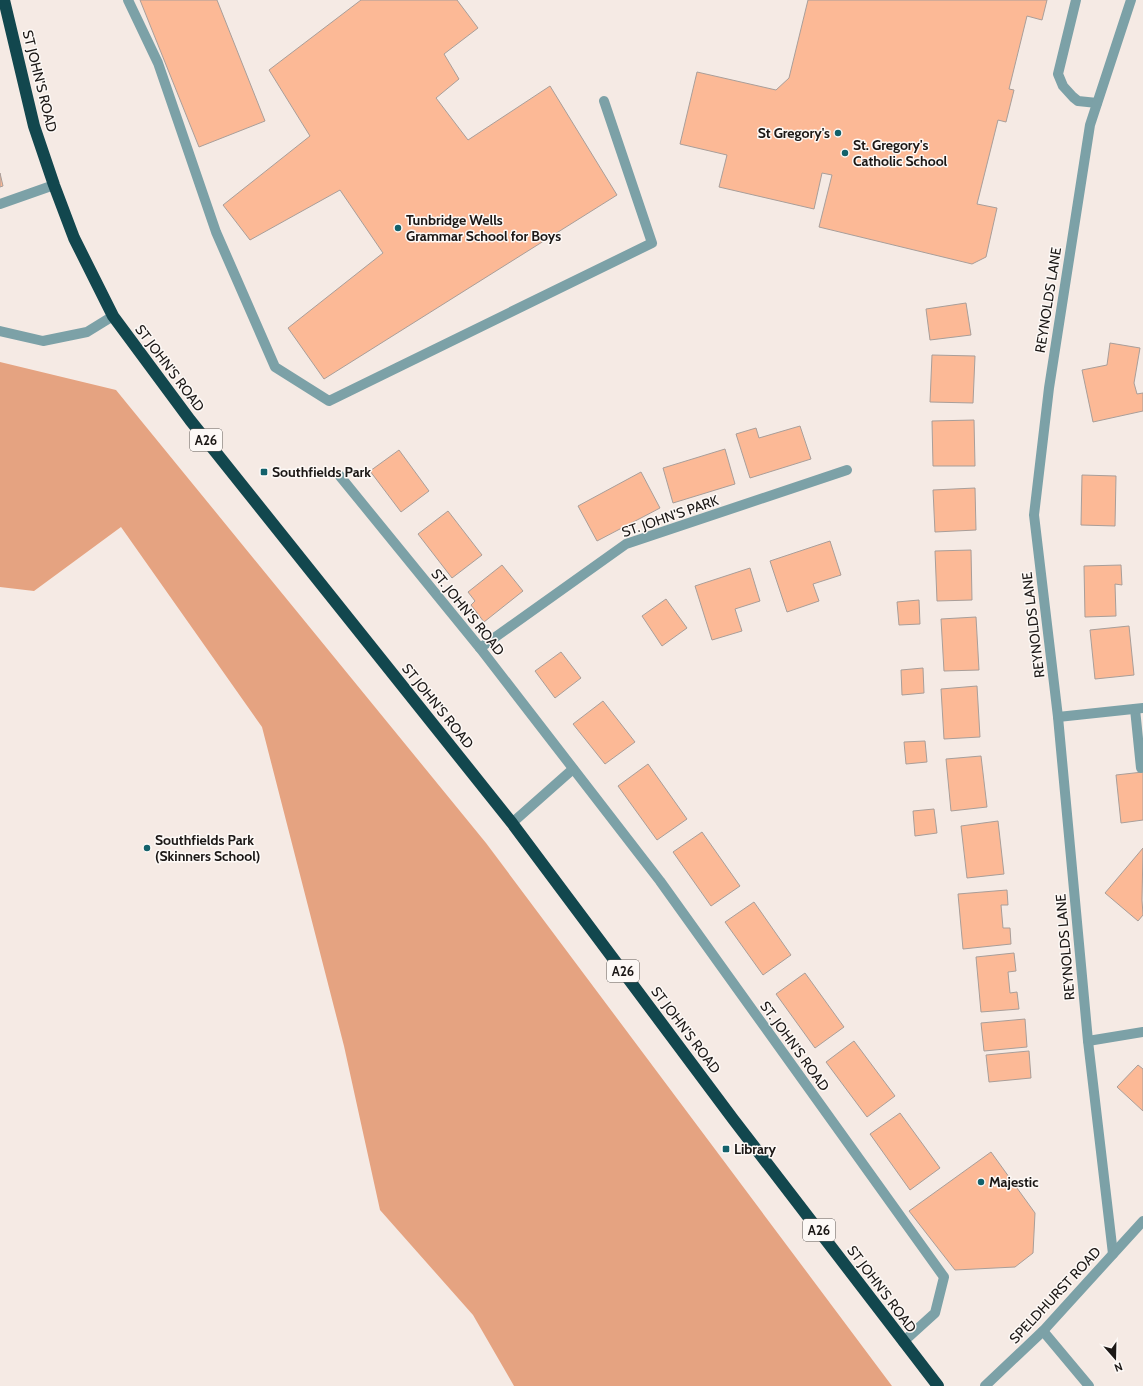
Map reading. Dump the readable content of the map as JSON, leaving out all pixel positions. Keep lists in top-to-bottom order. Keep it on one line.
{"streets":{"highway":["ST JOHN'S ROAD","A26"],"street":["REYNOLDS LANE","ST. JOHN'S PARK","ST. JOHN'S ROAD","SPELDHURST ROAD"]},"crossings":[["ST JOHN'S ROAD","ST. JOHN'S ROAD"],["REYNOLDS LANE","SPELDHURST ROAD"],["ST. JOHN'S PARK","ST. JOHN'S ROAD"]],"places":{"other":["St Gregory's","St. Gregory's Catholic School","Tunbridge Wells Grammar School for Boys","Southfields Park (Skinners School)","Majestic"],"transit":["Southfields Park","Library"]},"north":"bottom"}
